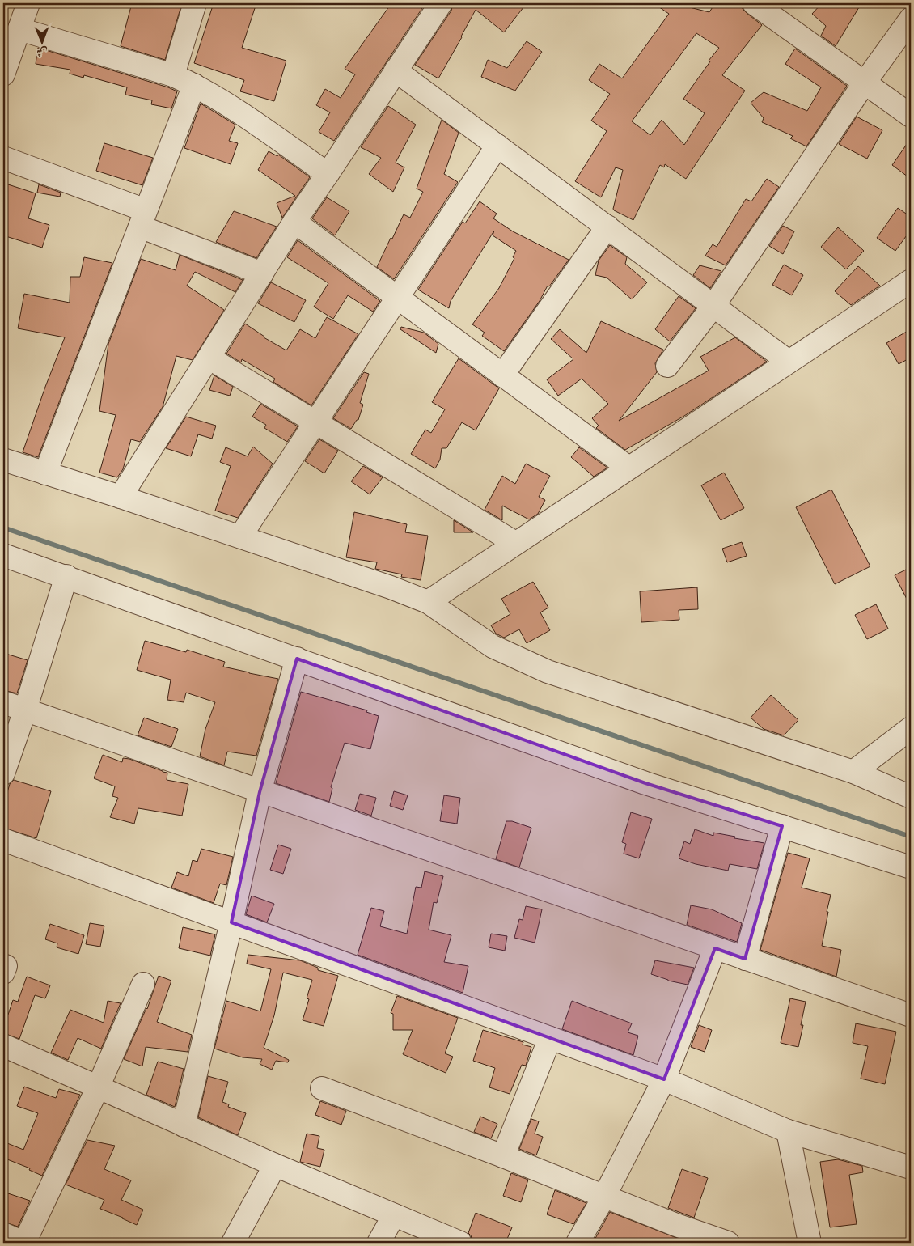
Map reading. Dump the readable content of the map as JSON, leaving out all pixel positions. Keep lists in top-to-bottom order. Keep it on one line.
{"north":"bottom"}
